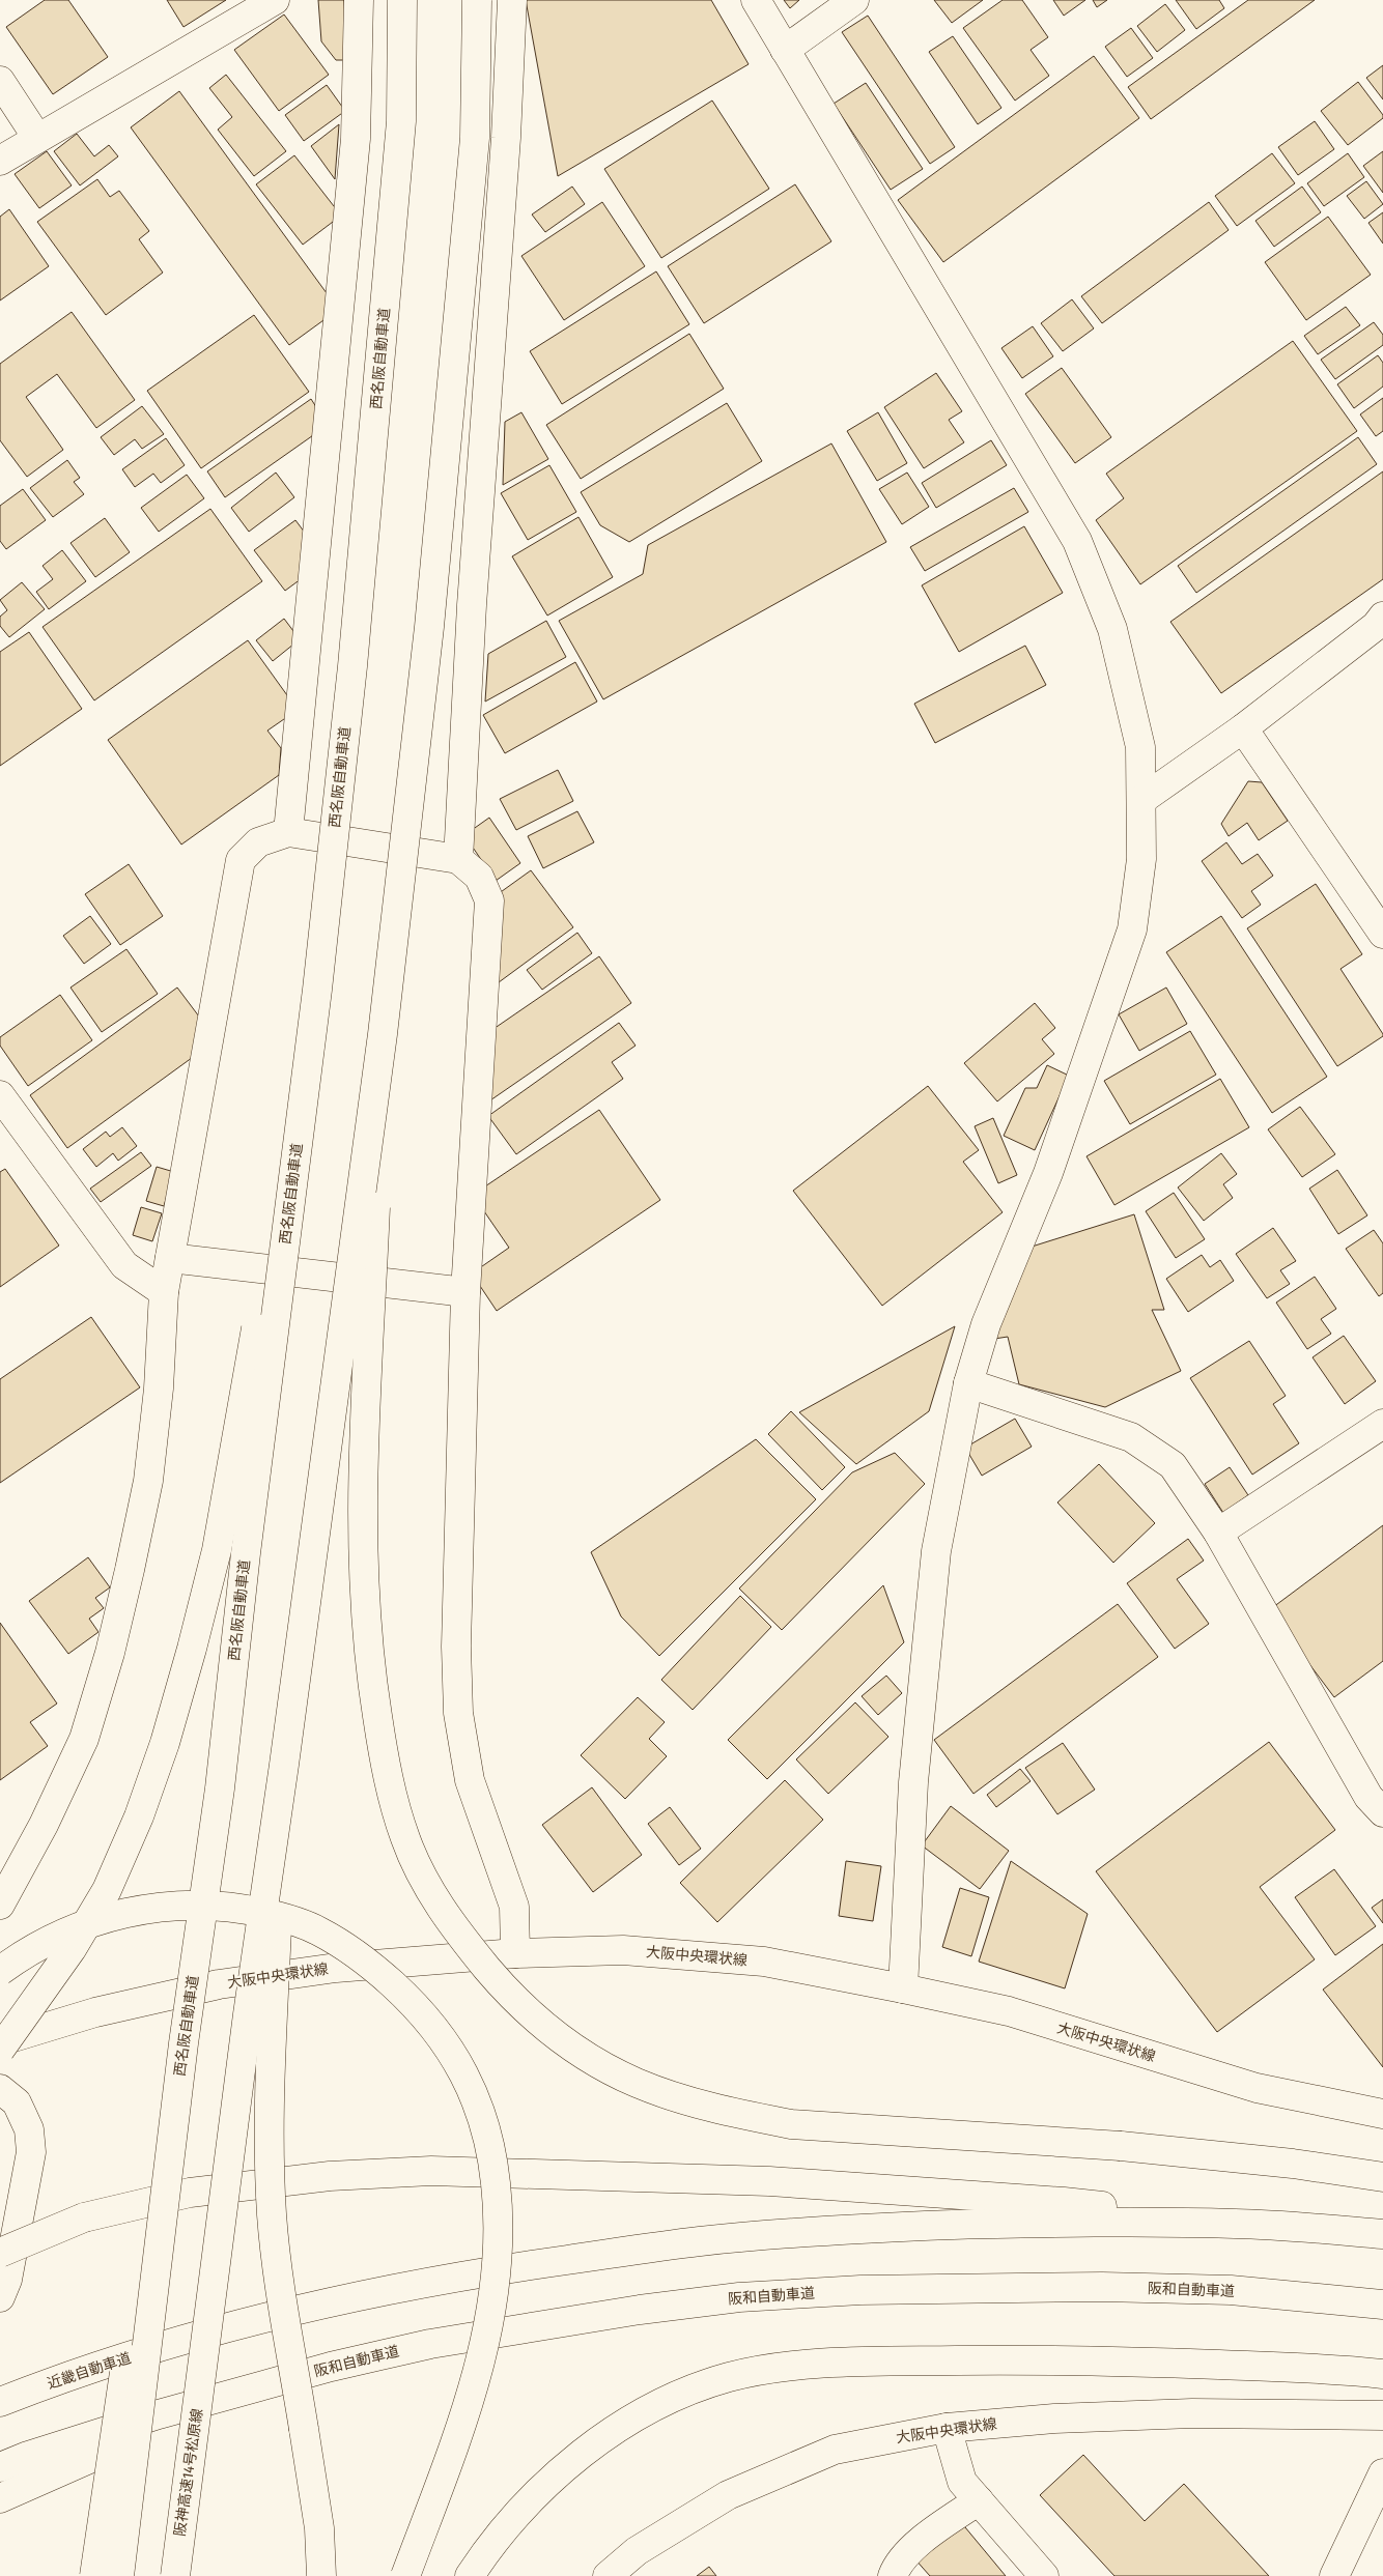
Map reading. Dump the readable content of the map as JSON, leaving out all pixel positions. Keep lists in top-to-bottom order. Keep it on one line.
{"streets":{"main road":["西名阪自動車道","大阪中央環状線","阪和自動車道","近畿自動車道","阪神高速14号松原線"]}}
